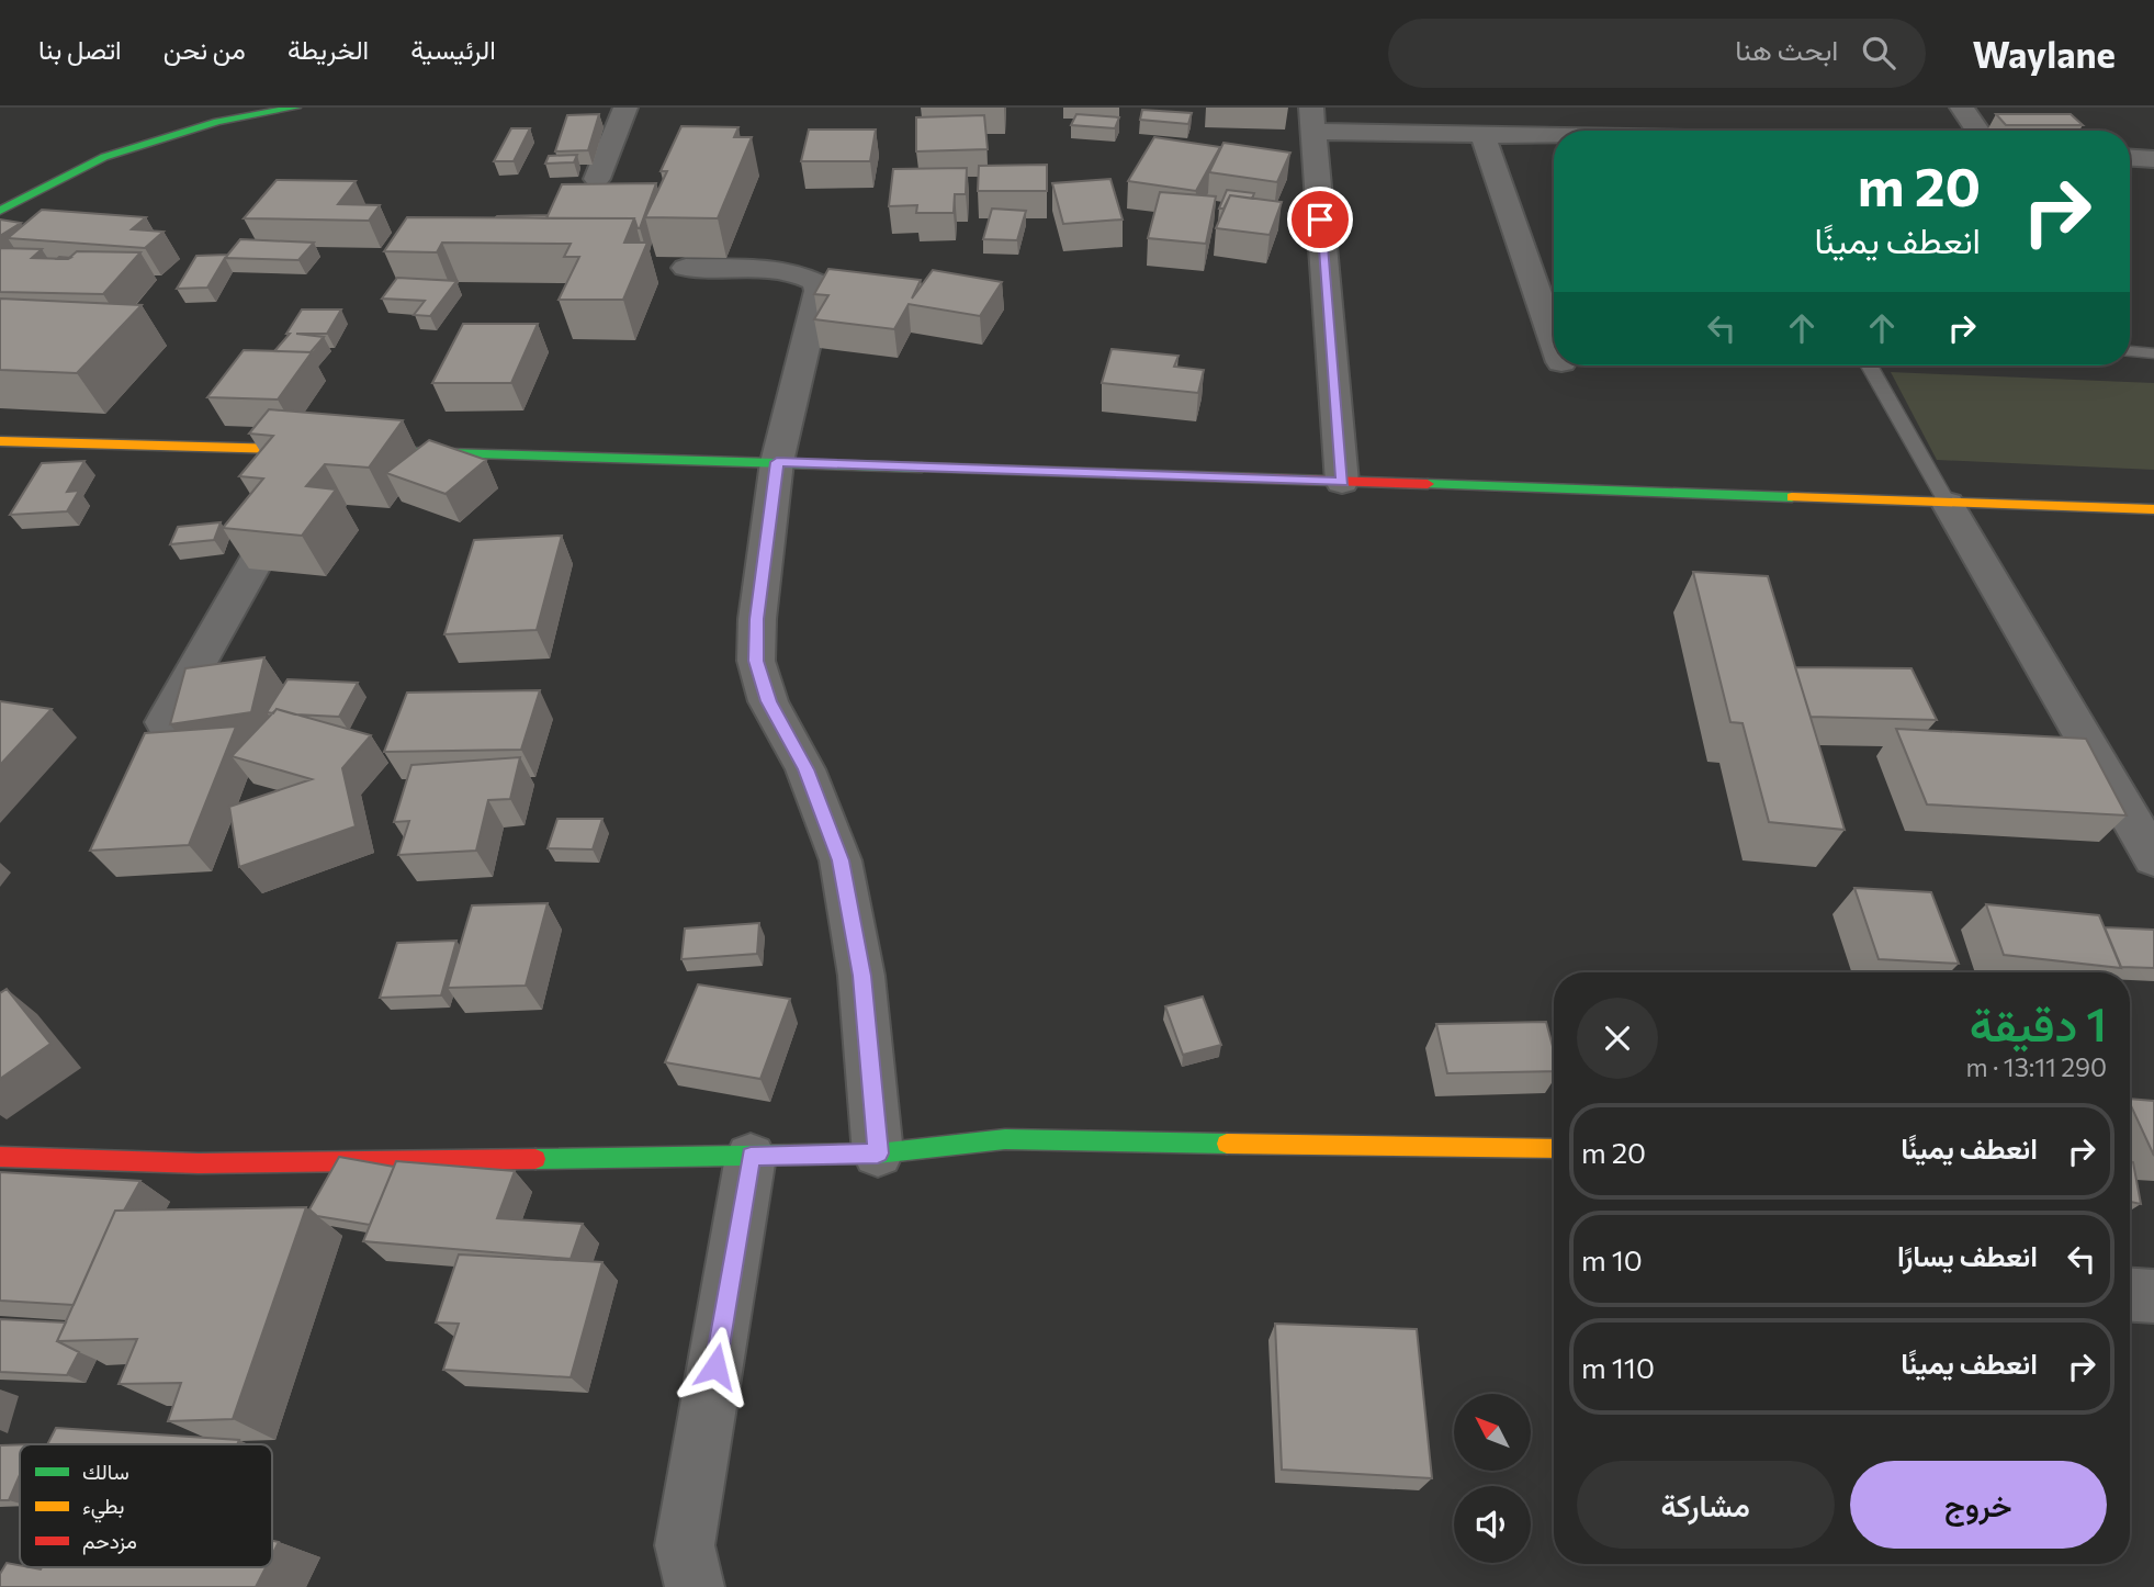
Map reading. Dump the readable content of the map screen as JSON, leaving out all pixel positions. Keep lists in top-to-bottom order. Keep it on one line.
{"legend":["سالك","بطيء","مزدحم"],"north":"top left","page":{"header":"Waylane","search":"ابحث هنا","nav":["الرئيسية","الخريطة","من نحن","اتصل بنا"],"turn":["20 m","انعطف يمينًا"],"heading":["1 دقيقة","290 m · 13:11"],"list":[{"name":"انعطف يمينًا","value":"20 m"},{"name":"انعطف يسارًا","value":"10 m"},{"name":"انعطف يمينًا","value":"110 m"}],"buttons":["خروج","مشاركة"]}}
